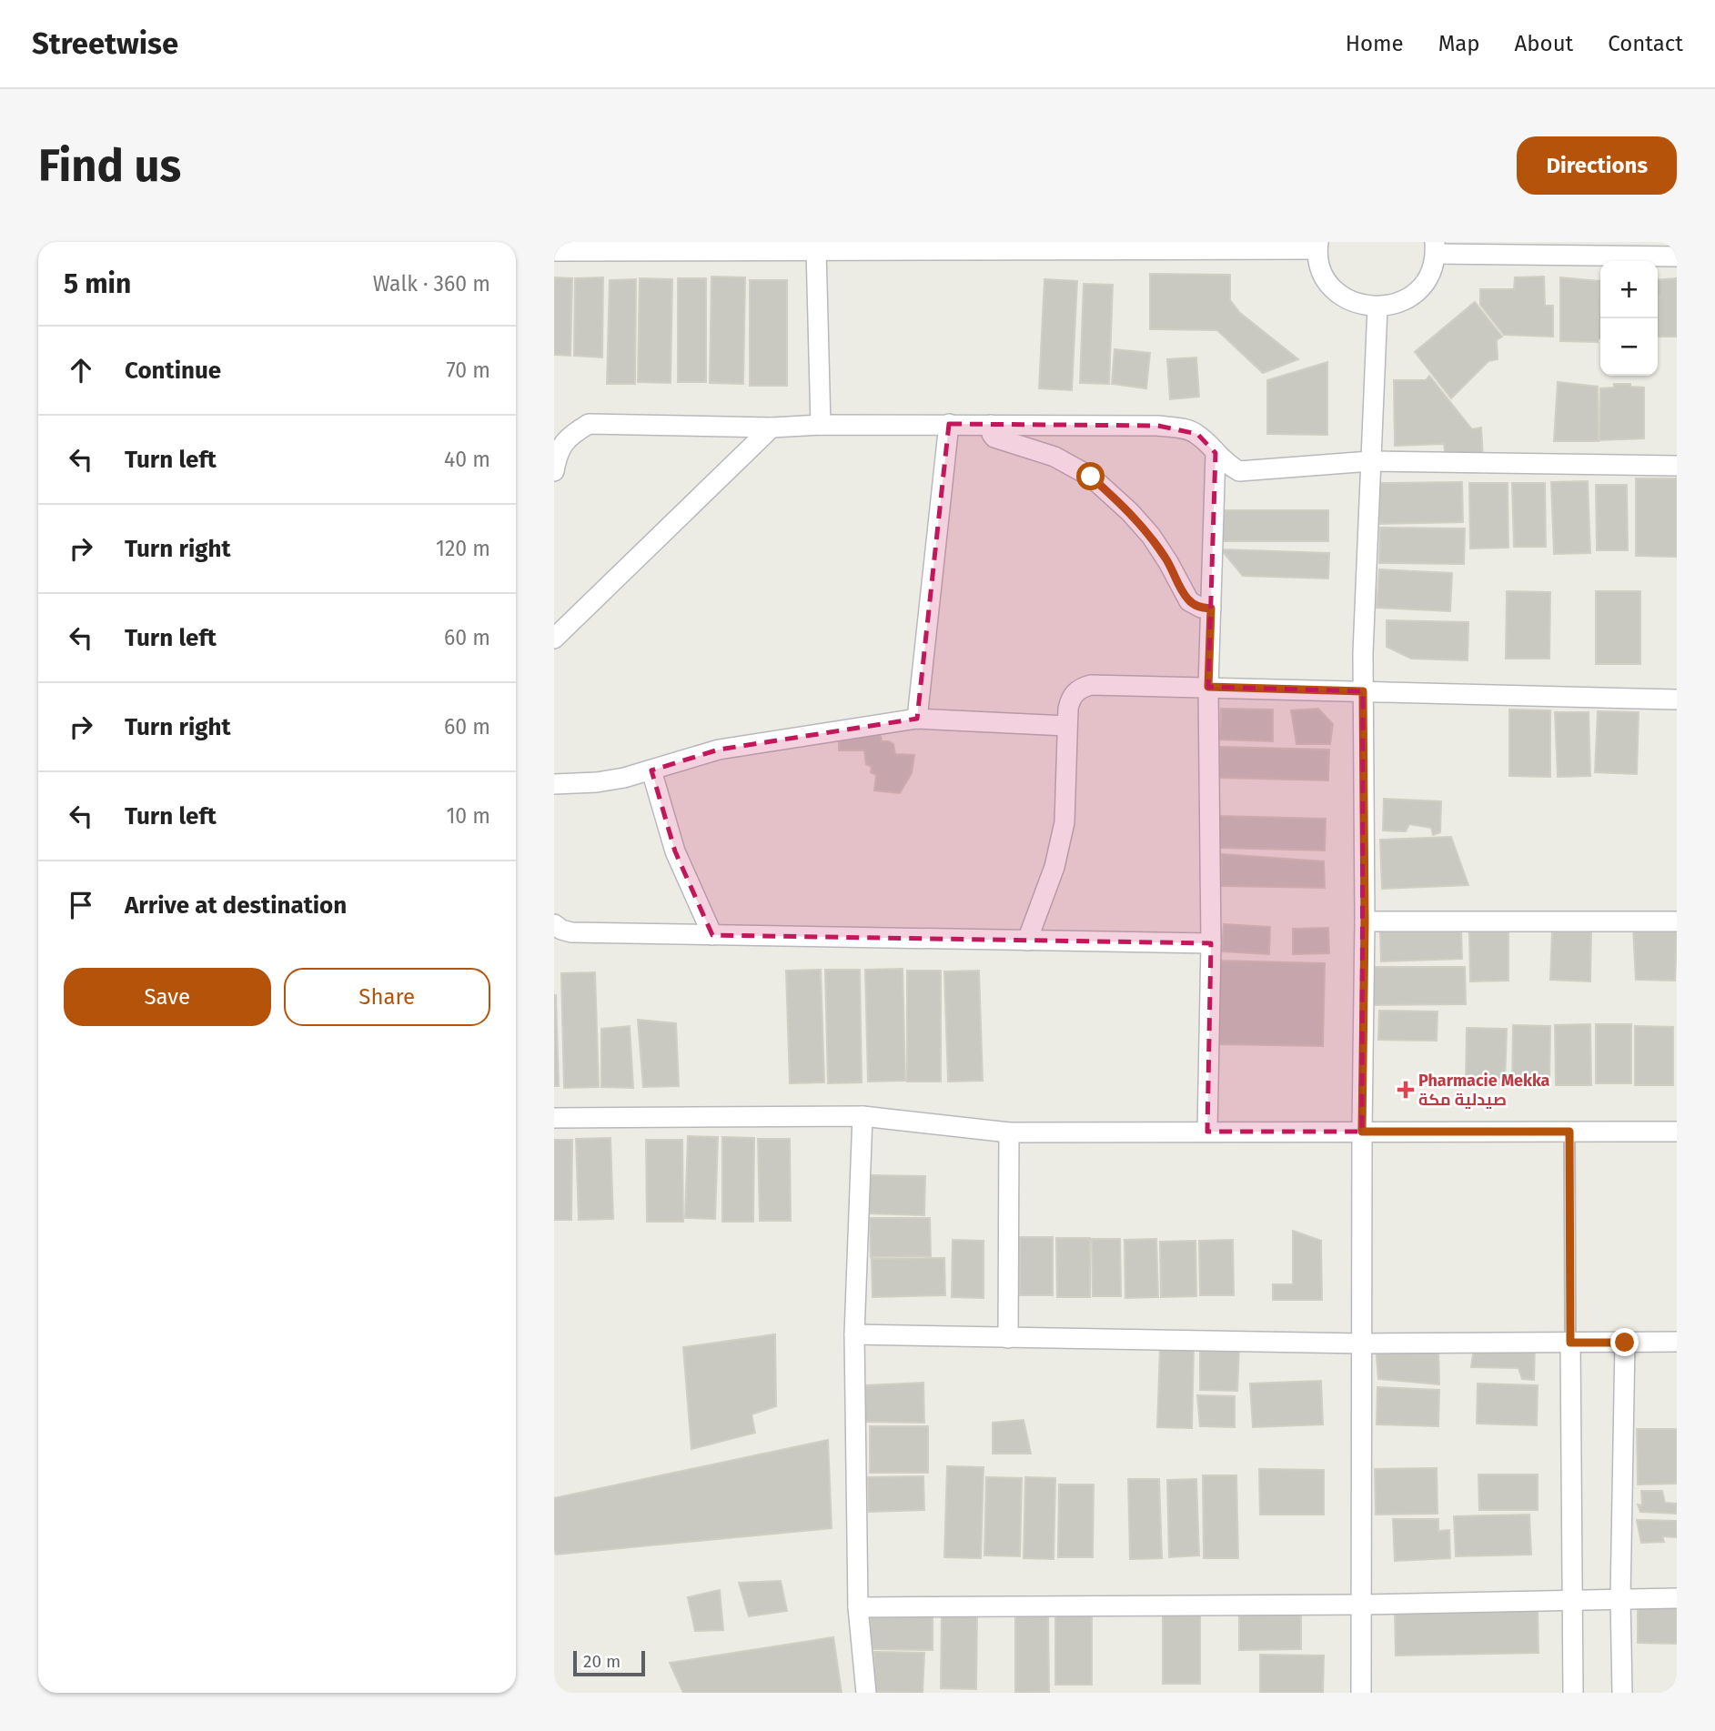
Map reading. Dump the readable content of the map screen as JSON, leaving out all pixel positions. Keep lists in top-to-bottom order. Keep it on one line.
{"places":{"health":["Pharmacie Mekka صيدلية مكة"]},"scale_bar":"20 m","page":{"header":"Streetwise","nav":["Home","Map","About","Contact"],"buttons":["Directions",["Save","Share"]],"title":"Find us","heading":["5 min","Walk · 360 m"],"map_buttons":["+","−"],"list":[["Continue","70 m"],["Turn left","40 m"],["Turn right","120 m"],["Turn left","60 m"],["Turn right","60 m"],["Turn left","10 m"],"Arrive at destination"],"scale":"20 m"}}
